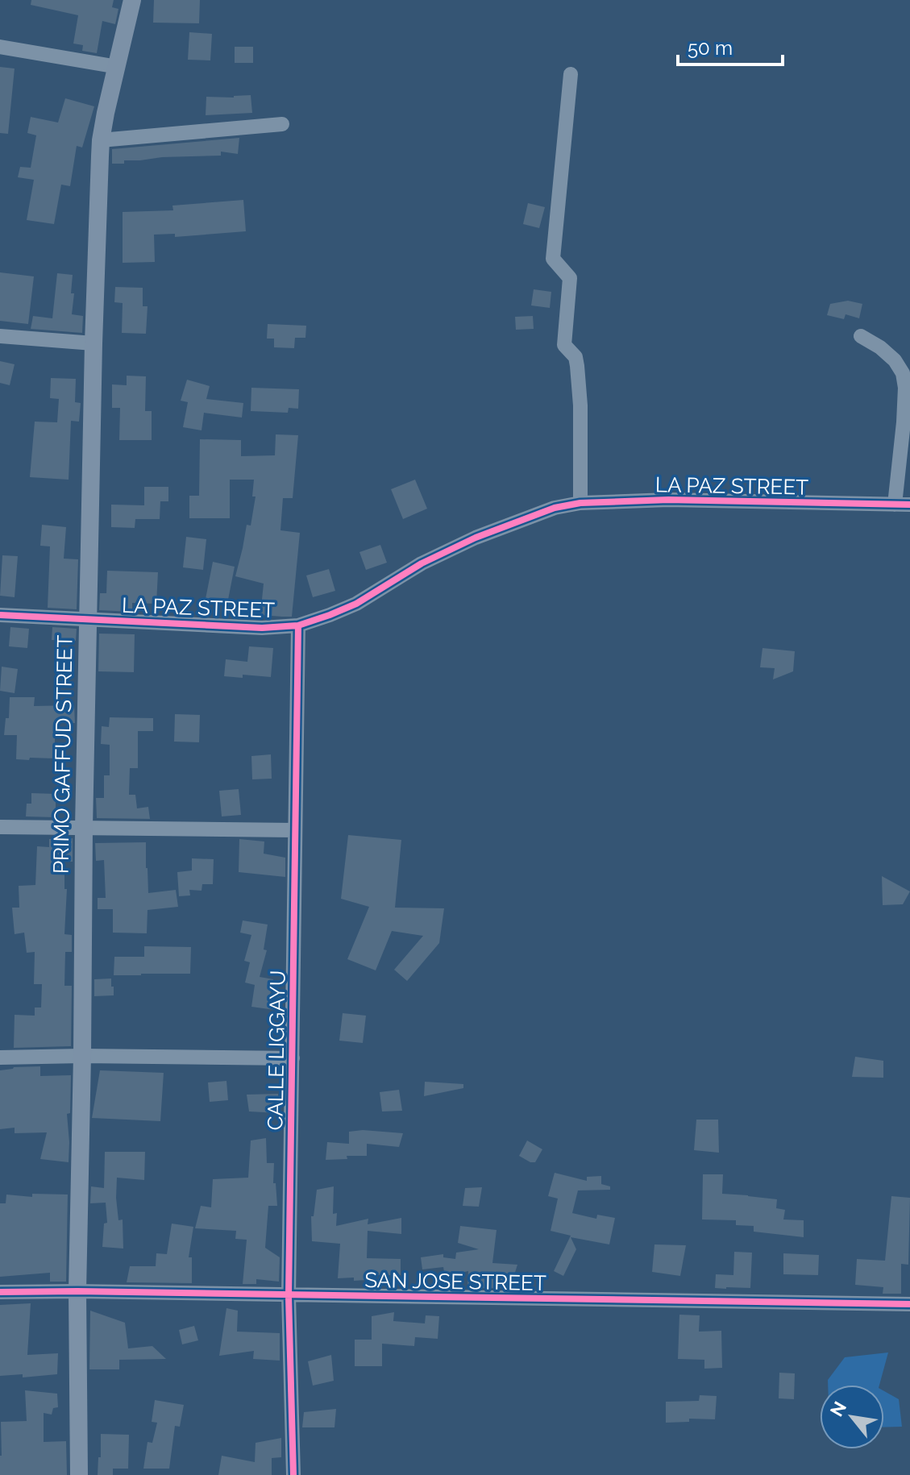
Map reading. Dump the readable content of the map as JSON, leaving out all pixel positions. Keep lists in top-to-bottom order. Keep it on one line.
{"streets":{"main road":["PRIMO GAFFUD STREET"],"street":["LA PAZ STREET","CALLE LIGGAYU","SAN JOSE STREET"]},"crossings":[["LA PAZ STREET","PRIMO GAFFUD STREET"],["LA PAZ STREET","CALLE LIGGAYU"],["PRIMO GAFFUD STREET","SAN JOSE STREET"],["CALLE LIGGAYU","SAN JOSE STREET"]],"scale_bar":"50 m","north":"top left"}
